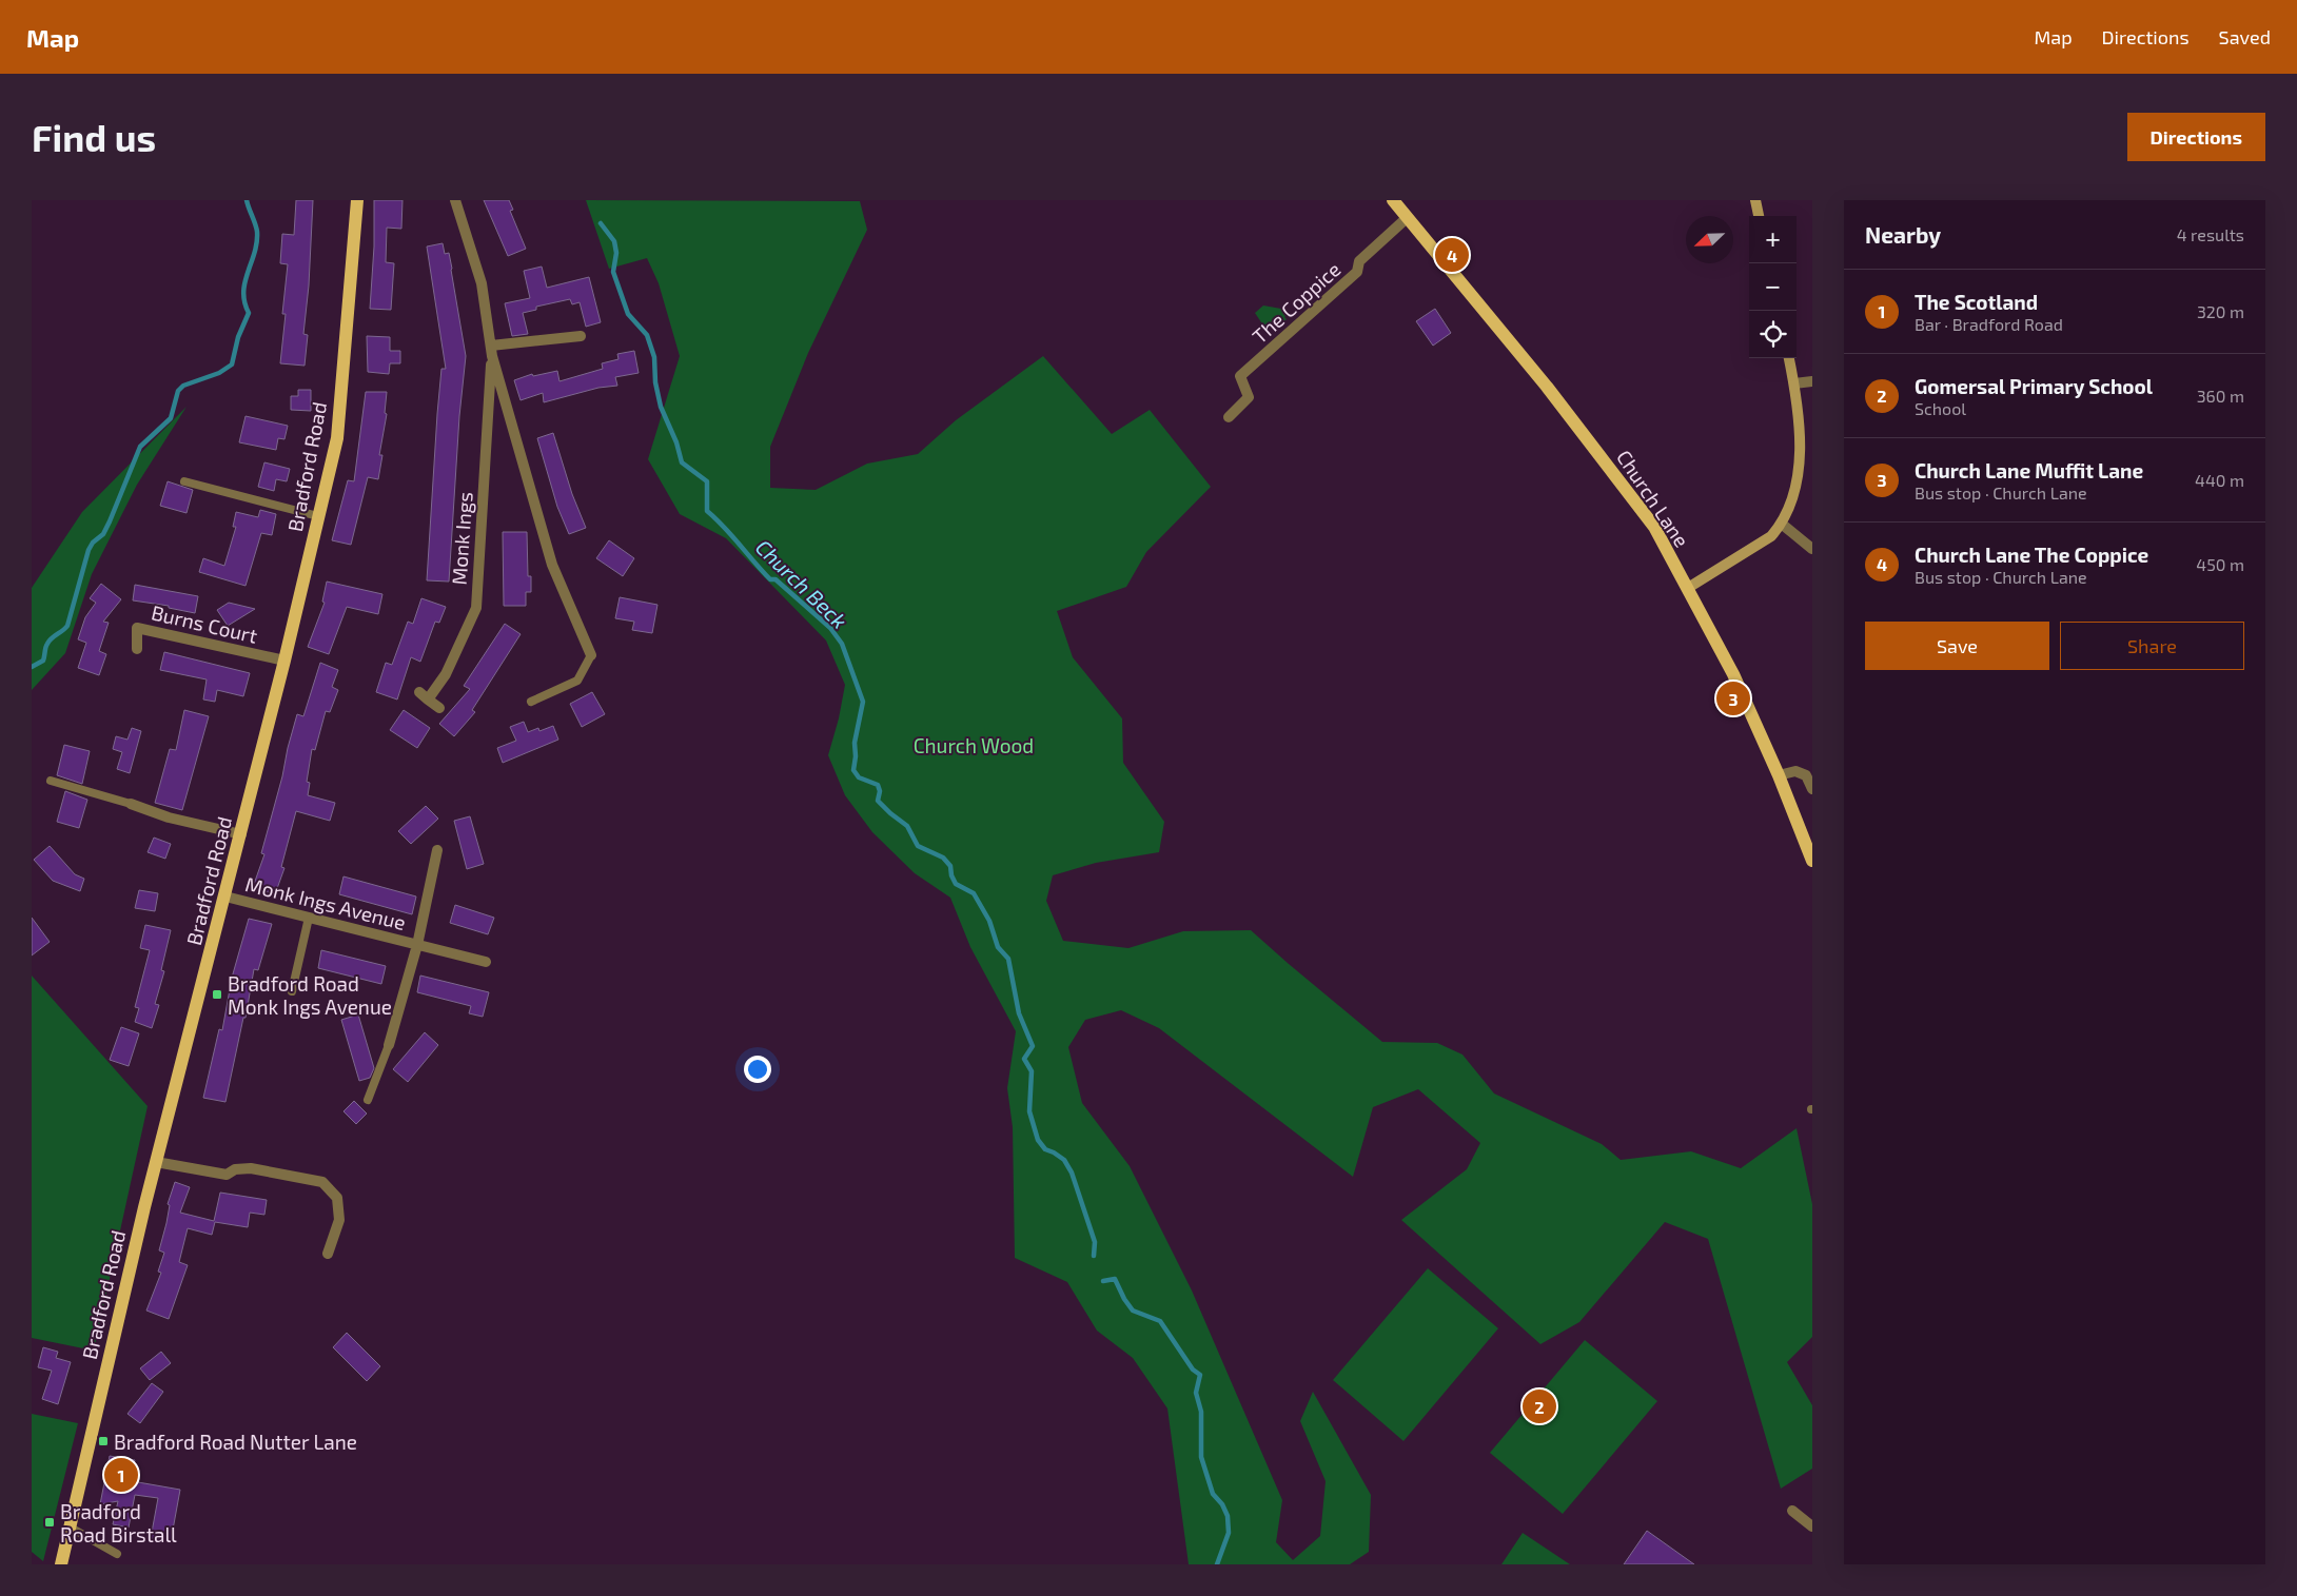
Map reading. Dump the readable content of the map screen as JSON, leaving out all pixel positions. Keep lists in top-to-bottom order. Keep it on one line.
{"streets":{"main road":["Bradford Road","Church Lane"],"street":["The Coppice","Monk Ings","Burns Court","Monk Ings Avenue"]},"crossings":[["The Coppice","Church Lane"],["Bradford Road","Burns Court"],["Bradford Road","Monk Ings Avenue"]],"water":["Church Beck"],"parks":["Church Wood"],"places":{"transit":["Bradford Road Monk Ings Avenue","Bradford Road Nutter Lane","Bradford Road Birstall"]},"north":"bottom left","page":{"header":"Map","nav":["Map","Directions","Saved"],"buttons":["Directions",["Save","Share"]],"title":"Find us","heading":["Nearby","4 results"],"map_buttons":["+","−"],"pins":["4","3","2","1"],"list":[{"mark":"1","name":"The Scotland","note":"Bar · Bradford Road","value":"320 m"},{"mark":"2","name":"Gomersal Primary School","note":"School","value":"360 m"},{"mark":"3","name":"Church Lane Muffit Lane","note":"Bus stop · Church Lane","value":"440 m"},{"mark":"4","name":"Church Lane The Coppice","note":"Bus stop · Church Lane","value":"450 m"}]}}
